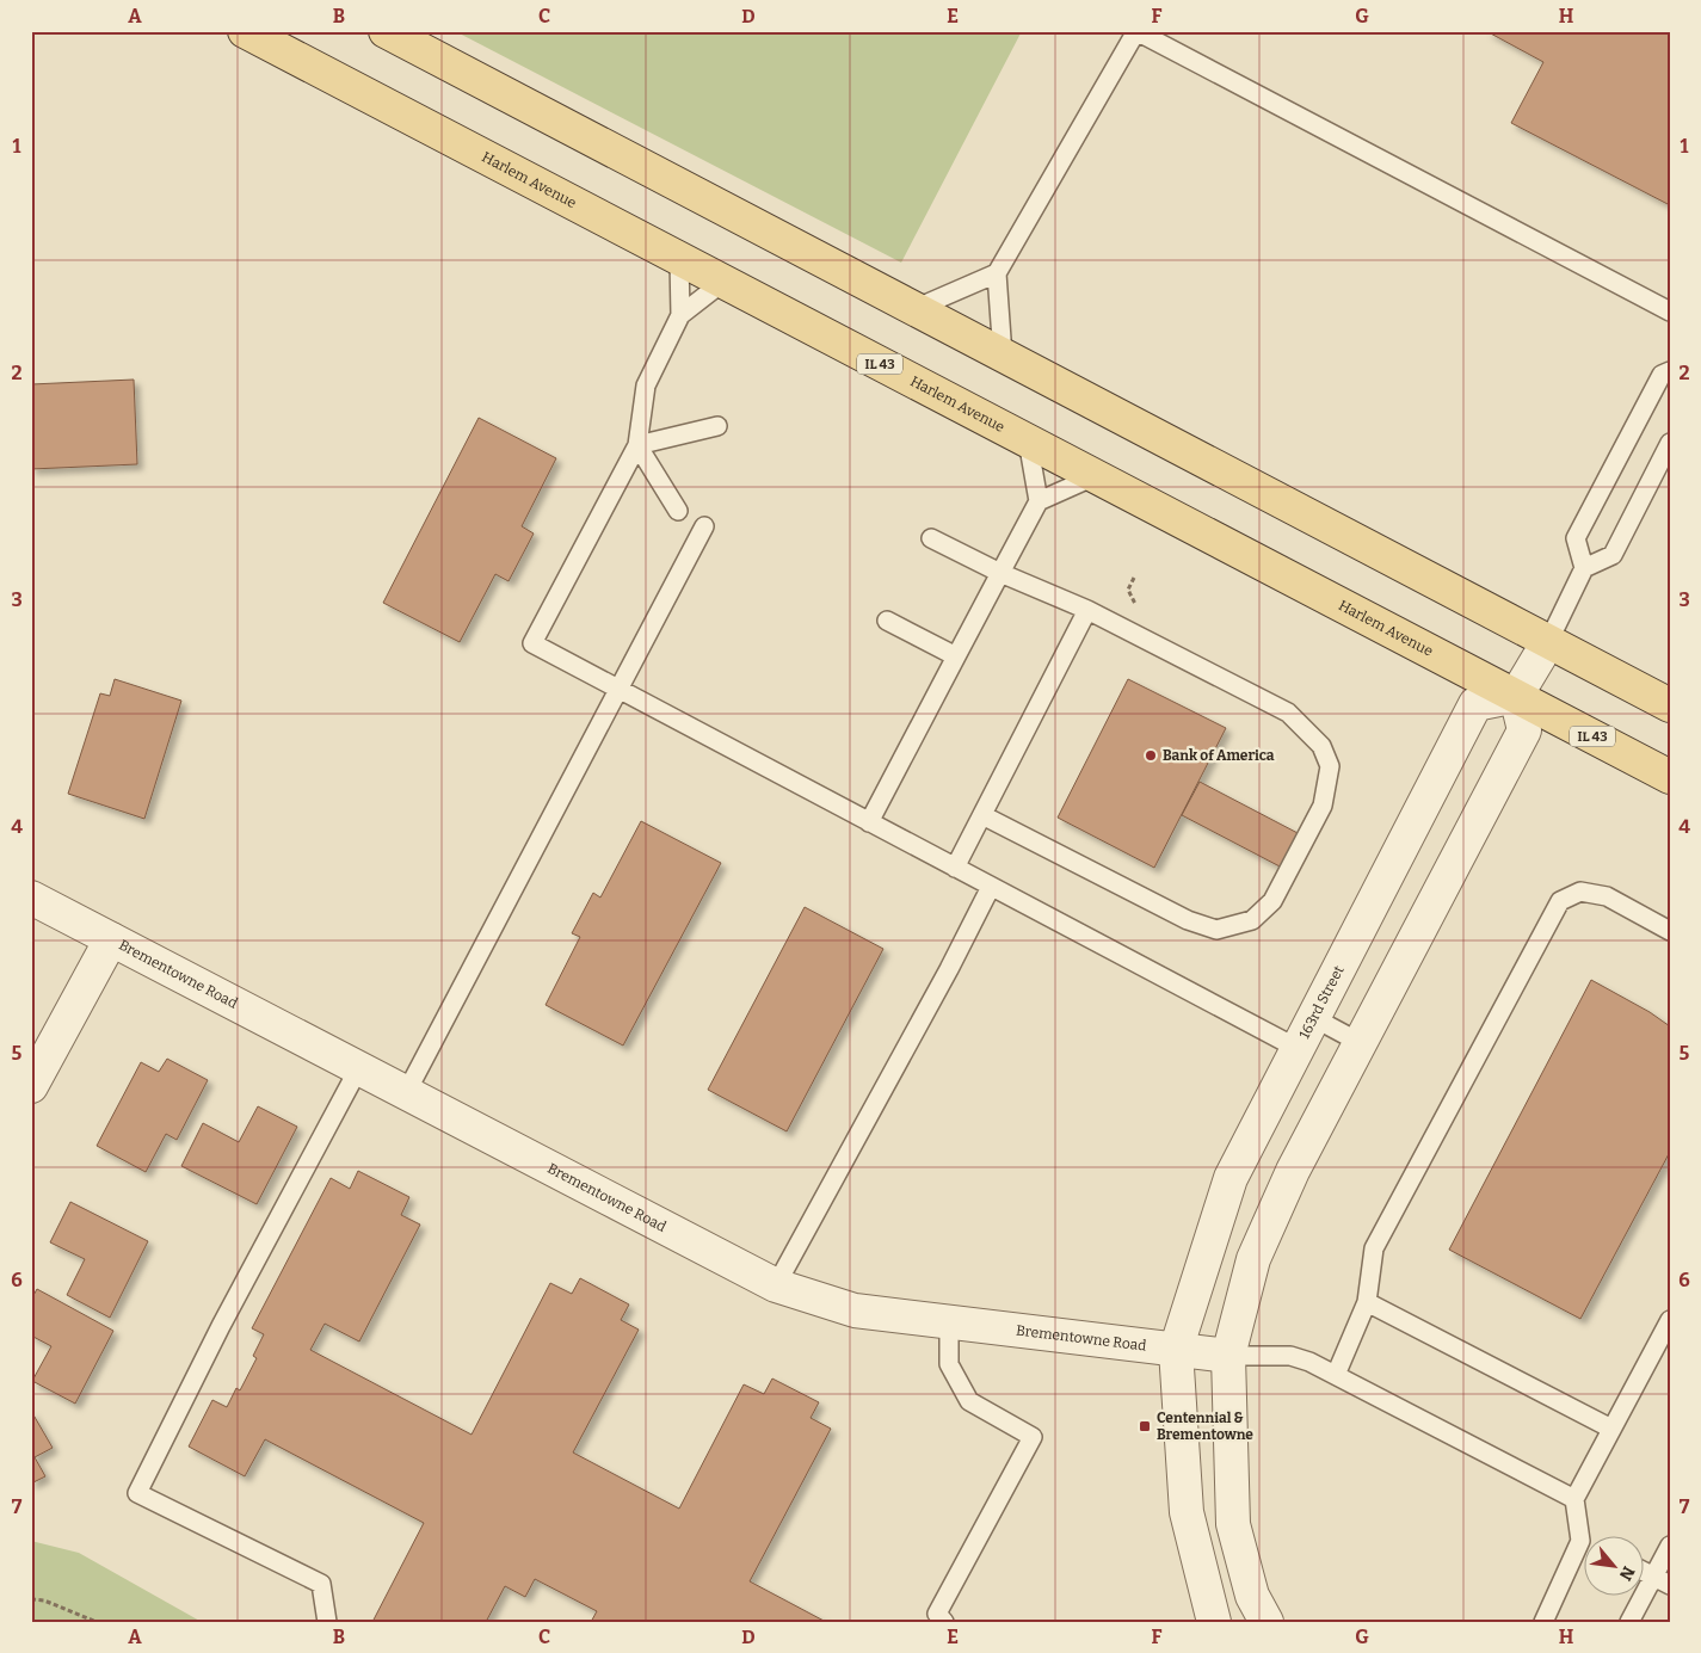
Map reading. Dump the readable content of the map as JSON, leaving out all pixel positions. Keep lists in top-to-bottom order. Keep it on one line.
{"streets":{"main road":["Harlem Avenue","IL 43"],"street":["Brementowne Road","163rd Street"]},"crossings":[["Harlem Avenue","163rd Street"],["Brementowne Road","163rd Street"]],"places":{"other":["Bank of America"],"transit":["Centennial & Brementowne"]},"north":"bottom right","grid":{"columns":["A","B","C","D","E","F","G","H"],"rows":["1","2","3","4","5","6","7"]}}
